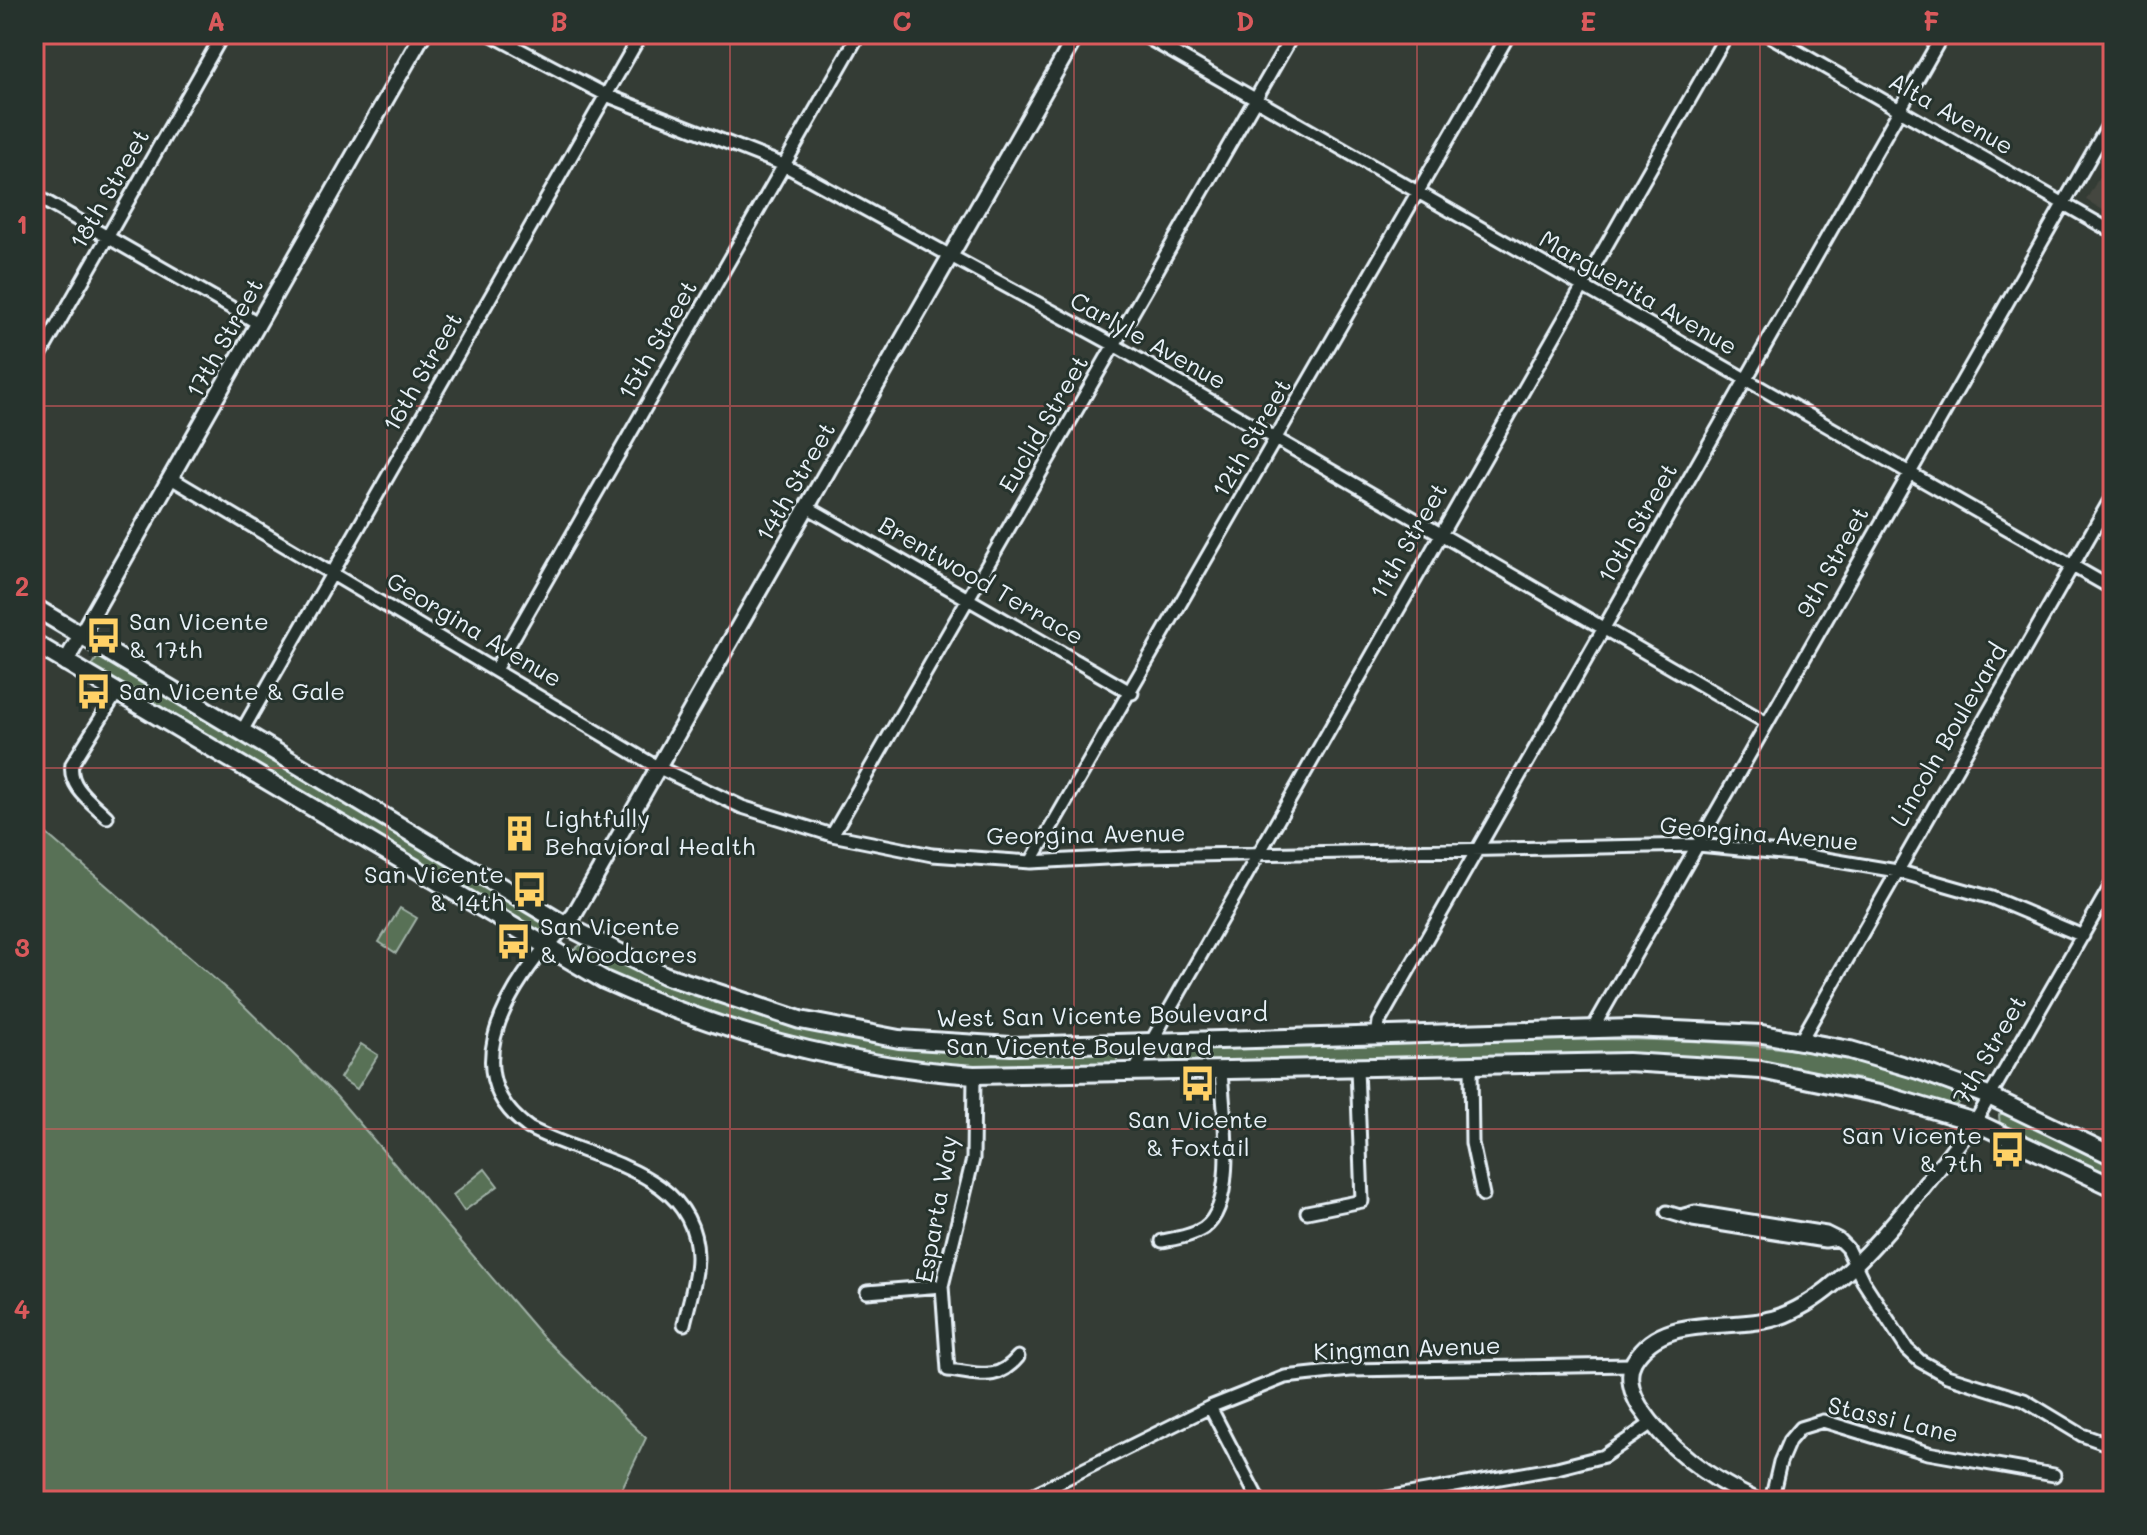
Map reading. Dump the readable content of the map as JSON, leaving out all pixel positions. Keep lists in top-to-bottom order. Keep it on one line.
{"streets":{"main road":["West San Vicente Boulevard","San Vicente Boulevard"],"street":["Alta Avenue","18th Street","Marguerita Avenue","17th Street","15th Street","Carlyle Avenue","16th Street","Euclid Street","12th Street","14th Street","10th Street","11th Street","9th Street","Brentwood Terrace","Georgina Avenue","Lincoln Boulevard","7th Street","Esparta Way","Kingman Avenue","Stassi Lane"]},"crossings":[["Alta Avenue","10th Street"],["Alta Avenue","9th Street"],["Marguerita Avenue","Euclid Street"],["Marguerita Avenue","12th Street"],["Marguerita Avenue","10th Street"],["Marguerita Avenue","11th Street"],["Marguerita Avenue","9th Street"],["Marguerita Avenue","Lincoln Boulevard"],["17th Street","Georgina Avenue"],["17th Street","West San Vicente Boulevard"],["17th Street","San Vicente Boulevard"],["15th Street","Carlyle Avenue"],["15th Street","Georgina Avenue"],["Carlyle Avenue","16th Street"],["Carlyle Avenue","Euclid Street"],["Carlyle Avenue","12th Street"],["Carlyle Avenue","14th Street"],["Carlyle Avenue","10th Street"],["Carlyle Avenue","11th Street"],["Carlyle Avenue","9th Street"],["16th Street","Georgina Avenue"],["16th Street","West San Vicente Boulevard"],["Euclid Street","Brentwood Terrace"],["Euclid Street","Georgina Avenue"],["12th Street","Brentwood Terrace"],["12th Street","Georgina Avenue"],["14th Street","Brentwood Terrace"],["14th Street","Georgina Avenue"],["14th Street","West San Vicente Boulevard"],["14th Street","San Vicente Boulevard"],["10th Street","Georgina Avenue"],["10th Street","West San Vicente Boulevard"],["11th Street","Georgina Avenue"],["11th Street","West San Vicente Boulevard"],["11th Street","San Vicente Boulevard"],["9th Street","Georgina Avenue"],["9th Street","West San Vicente Boulevard"],["Georgina Avenue","Lincoln Boulevard"],["Georgina Avenue","7th Street"],["Lincoln Boulevard","West San Vicente Boulevard"],["West San Vicente Boulevard","7th Street"],["San Vicente Boulevard","7th Street"],["San Vicente Boulevard","Esparta Way"],["7th Street","Kingman Avenue"]],"places":{"bus stop":["San Vicente & 17th","San Vicente & Gale","San Vicente & 14th","San Vicente & Woodacres","San Vicente & Foxtail","San Vicente & 7th"],"building":["Lightfully Behavioral Health"]},"grid":{"columns":["A","B","C","D","E","F"],"rows":["1","2","3","4"]}}
